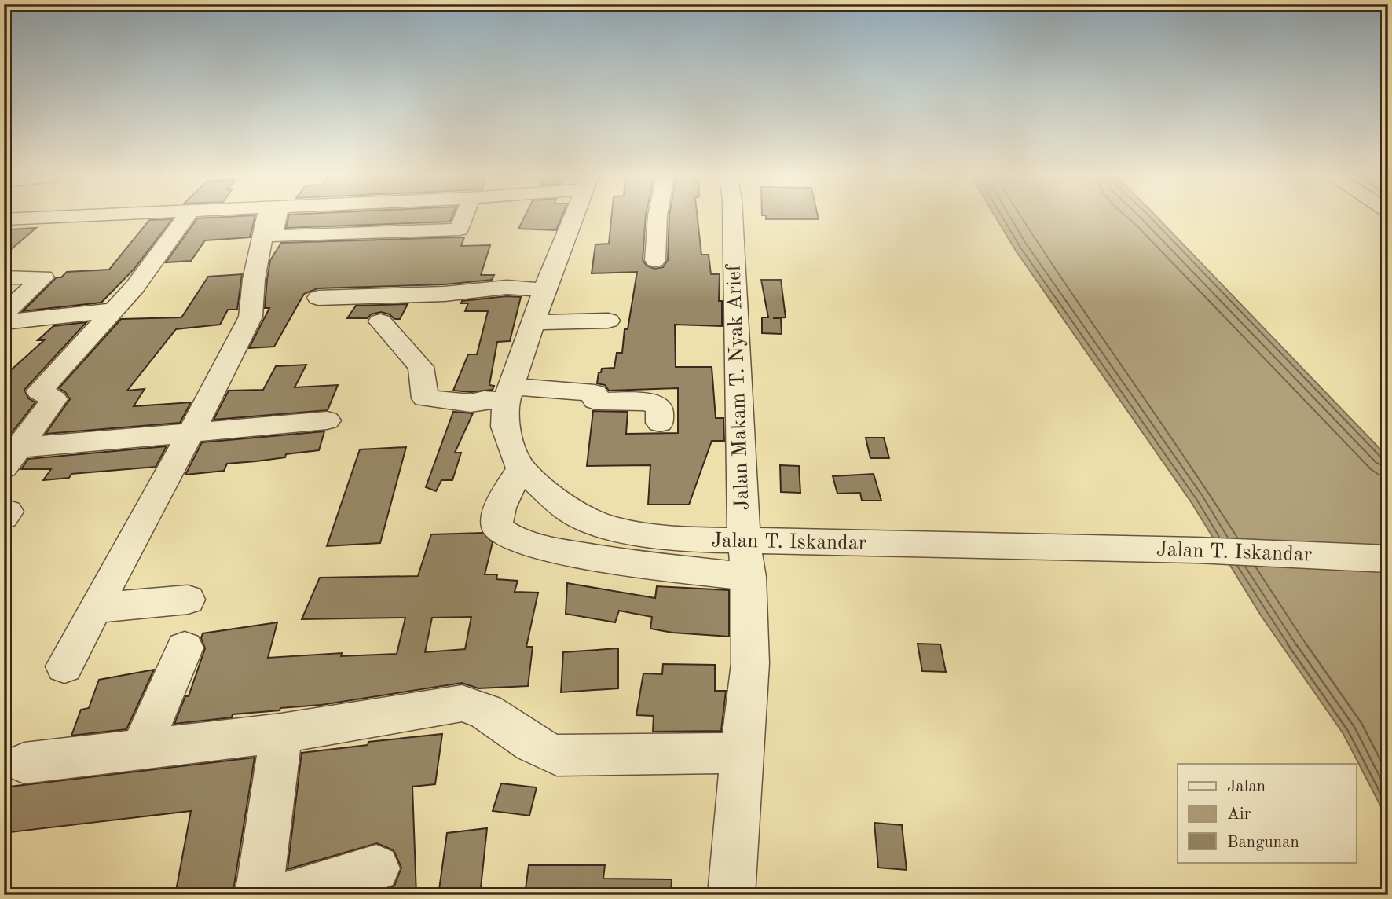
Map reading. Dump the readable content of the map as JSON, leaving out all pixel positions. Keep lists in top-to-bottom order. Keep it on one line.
{"streets":{"street":["Jalan Makam T. Nyak Arief","Jalan T. Iskandar"]},"crossings":[["Jalan Makam T. Nyak Arief","Jalan T. Iskandar"]],"legend":["Jalan","Air","Bangunan"]}
